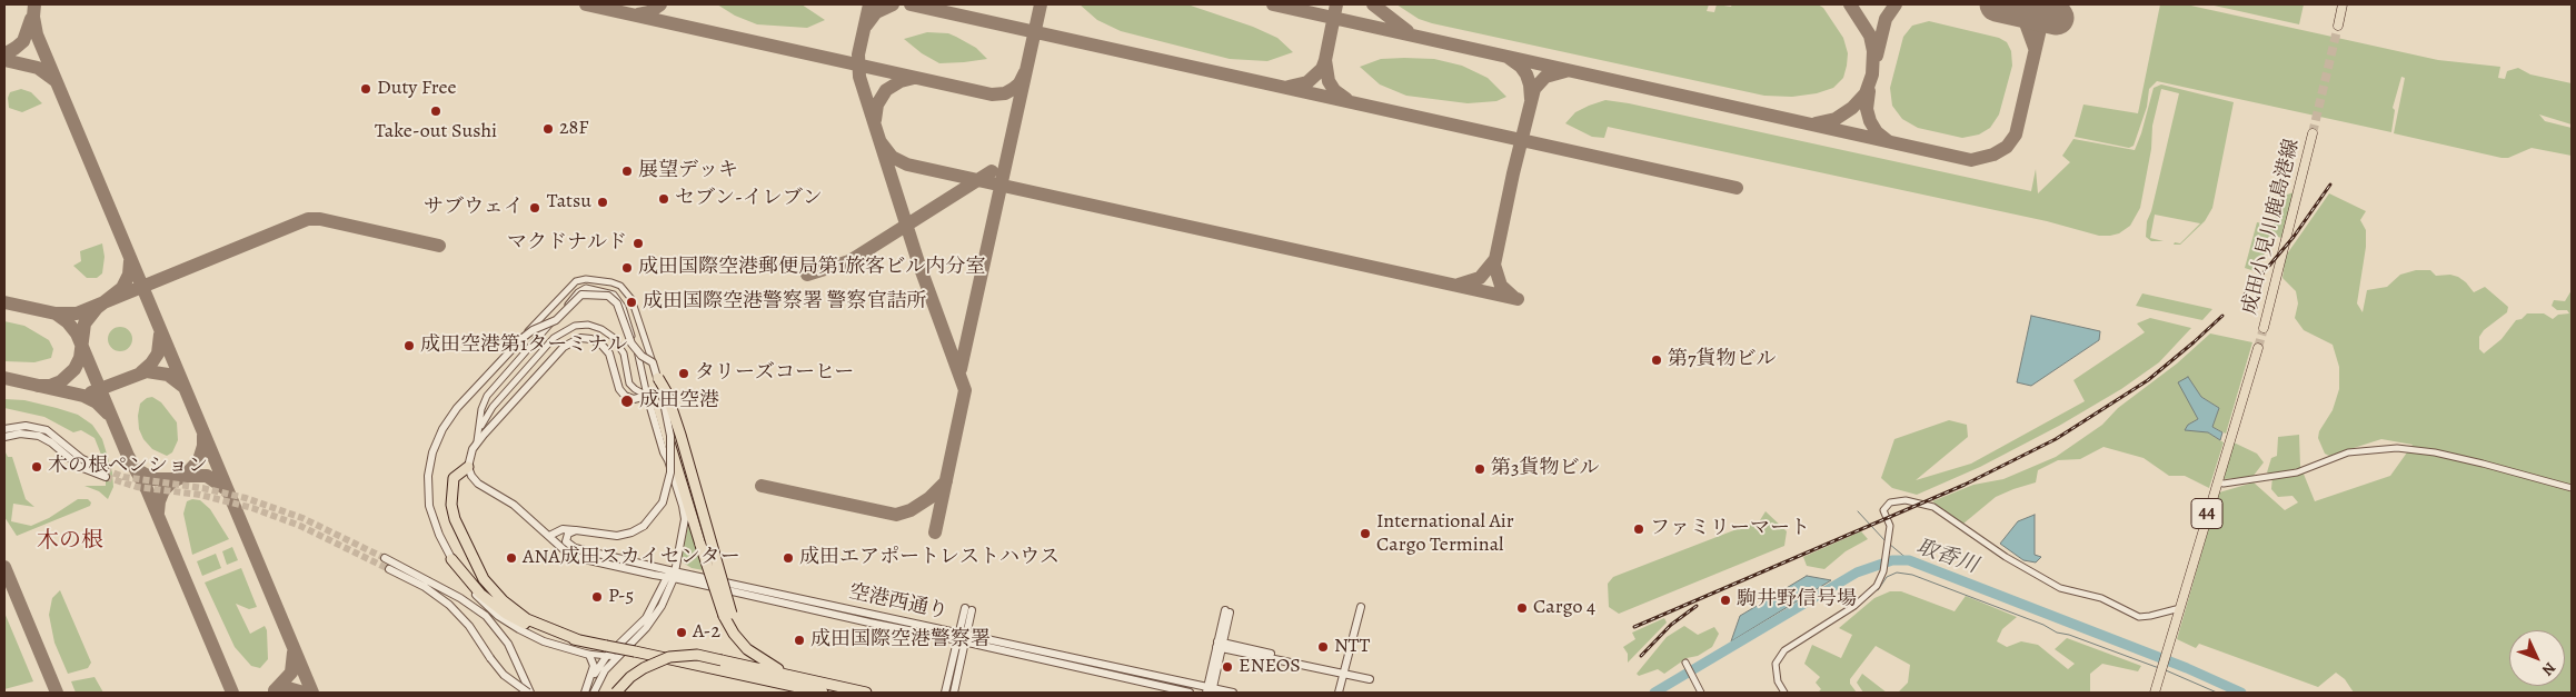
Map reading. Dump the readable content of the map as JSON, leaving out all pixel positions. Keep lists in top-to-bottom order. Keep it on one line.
{"streets":{"main road":["成田小見川鹿島港線","44"],"street":["空港西通り"]},"districts":["木の根"],"water":["取香川"],"places":["Duty Free","Take-out Sushi","28F","展望デッキ","セブン-イレブン","Tatsu","サブウェイ","マクドナルド","成田国際空港郵便局第1旅客ビル内分室","成田国際空港警察署 警察官詰所","成田空港第1ターミナル","第7貨物ビル","タリーズコーヒー","成田空港","木の根ペンション","第3貨物ビル","ファミリーマート","International Air Cargo Terminal","ANA成田スカイセンター","成田エアポートレストハウス","P-5","駒井野信号場","Cargo 4","A-2","成田国際空港警察署","NTT","ENEOS"],"north":"bottom right"}
